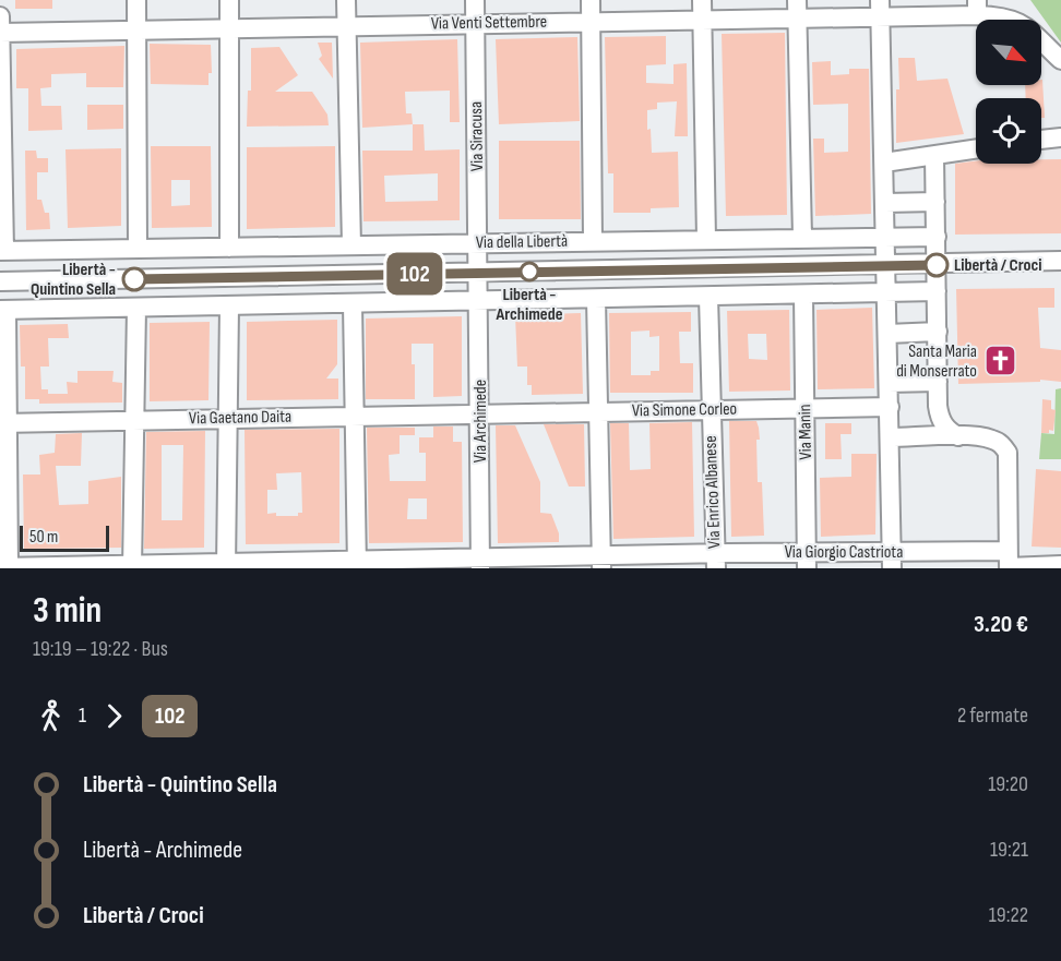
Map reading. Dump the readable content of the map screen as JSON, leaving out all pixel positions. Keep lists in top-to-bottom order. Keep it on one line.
{"streets":{"street":["Via Venti Settembre","Via Siracusa","Via della Libertà","Via Simone Corleo","Via Gaetano Daita","Via Archimede","Via Manin","Via Enrico Albanese","Via Giorgio Castriota"]},"crossings":[["Via Venti Settembre","Via Siracusa"],["Via Siracusa","Via della Libertà"],["Via Siracusa","Via Archimede"],["Via della Libertà","Via Archimede"],["Via Simone Corleo","Via Gaetano Daita"],["Via Simone Corleo","Via Archimede"],["Via Simone Corleo","Via Manin"],["Via Simone Corleo","Via Enrico Albanese"],["Via Gaetano Daita","Via Archimede"],["Via Archimede","Via Giorgio Castriota"],["Via Manin","Via Giorgio Castriota"],["Via Enrico Albanese","Via Giorgio Castriota"]],"places":{"other":["Libertà / Croci","Libertà - Archimede","Libertà - Quintino Sella"],"church":["Santa Maria di Monserrato"]},"lines":["bus line 102"],"scale_bar":"50 m","north":"bottom right","page":{"on_map":"102","scale":"50 m","heading":["3 min","19:19 – 19:22 · Bus","3.20 €"],"legs":["1","102","2 fermate"],"list":[{"name":"Libertà - Quintino Sella","value":"19:20"},{"name":"Libertà - Archimede","value":"19:21"},{"name":"Libertà / Croci","value":"19:22"}]}}
